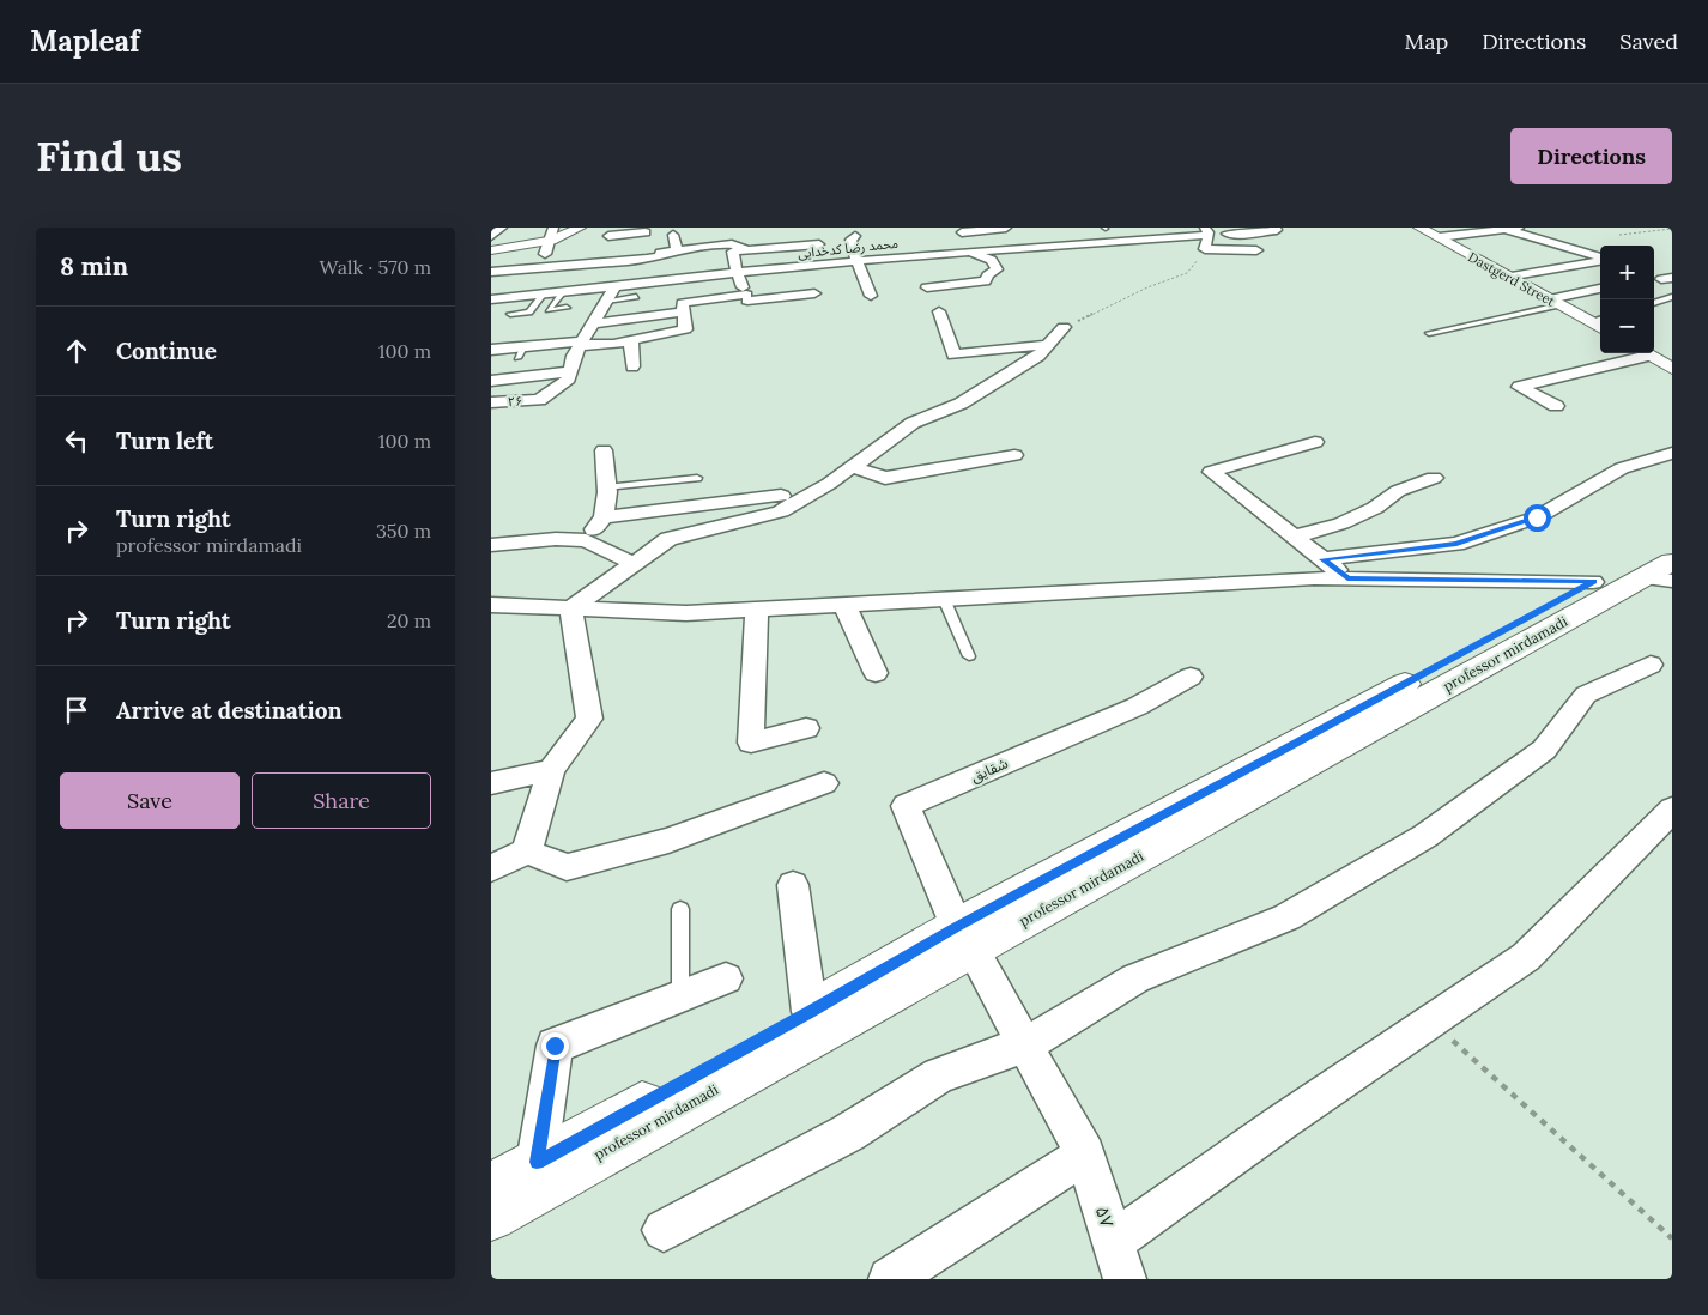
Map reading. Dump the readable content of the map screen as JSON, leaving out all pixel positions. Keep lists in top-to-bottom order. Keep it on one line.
{"streets":{"main road":["Dastgerd Street","professor mirdamadi"],"street":["محمد رضا کدخدایی","۲۶","شقایق","۵۷"]},"crossings":[["professor mirdamadi","شقایق"],["professor mirdamadi","۵۷"],["شقایق","۵۷"]],"page":{"header":"Mapleaf","nav":["Map","Directions","Saved"],"buttons":["Directions",["Save","Share"]],"title":"Find us","heading":["8 min","Walk · 570 m"],"map_buttons":["+","−"],"list":[["Continue","100 m"],["Turn left","100 m"],["Turn right","professor mirdamadi","350 m"],["Turn right","20 m"],"Arrive at destination"]}}
